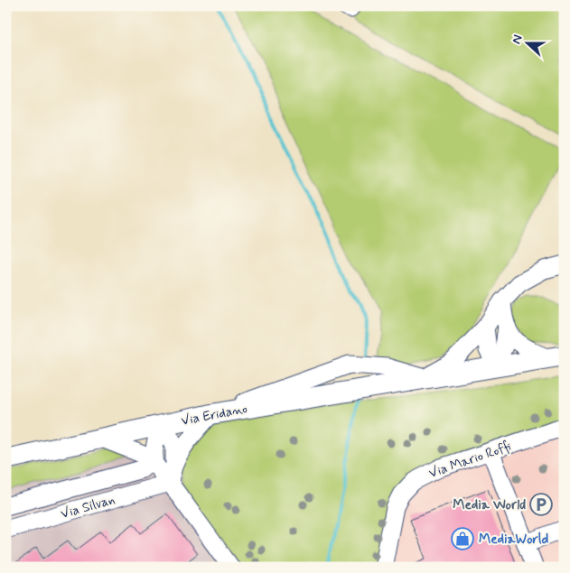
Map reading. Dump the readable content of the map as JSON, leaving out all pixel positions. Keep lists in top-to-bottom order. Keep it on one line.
{"streets":{"main road":["Via Eridano"],"street":["Via Mario Roffi","Via Silvan"]},"places":{"parking":["Media World"],"shop":["MediaWorld"]},"north":"left"}
